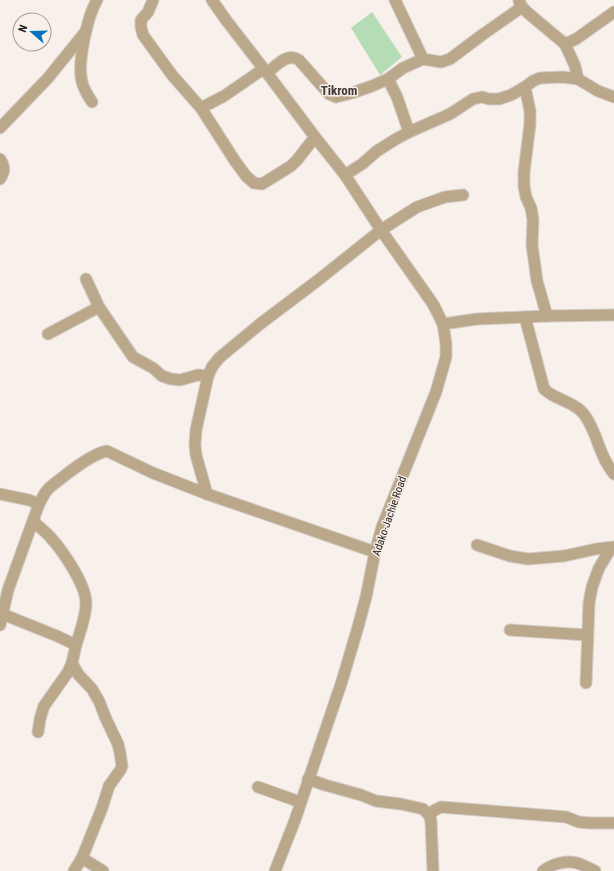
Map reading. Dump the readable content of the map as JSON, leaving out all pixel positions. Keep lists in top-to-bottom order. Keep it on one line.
{"streets":{"street":["Adako-Jachie Road"]},"districts":["Tikrom"],"north":"left"}
